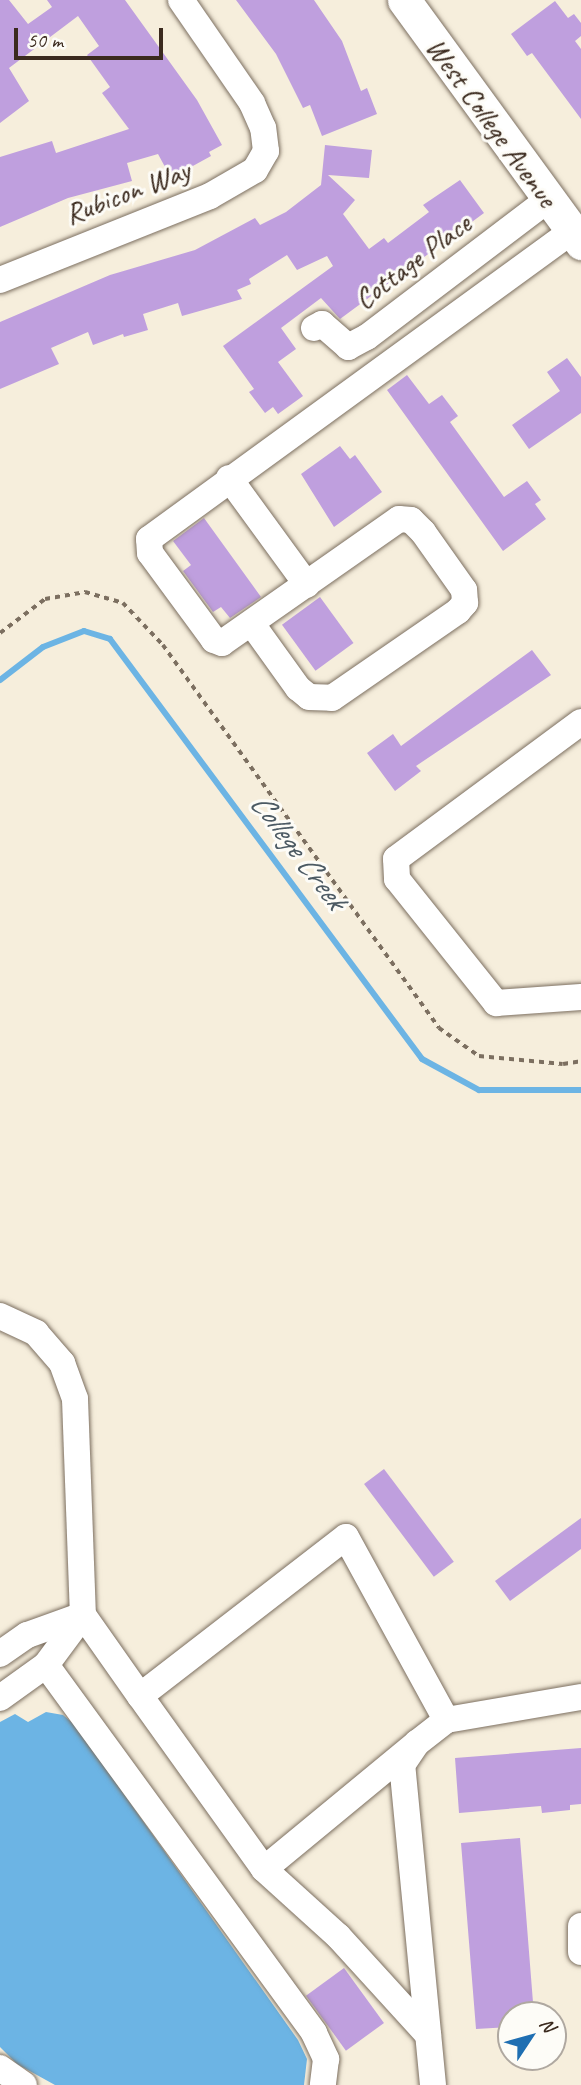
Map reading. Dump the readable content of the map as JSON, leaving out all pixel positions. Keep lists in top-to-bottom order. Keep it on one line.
{"streets":{"main road":["West College Avenue"],"street":["Rubicon Way","Cottage Place"]},"crossings":[["West College Avenue","Cottage Place"]],"water":["College Creek"],"scale_bar":"50 m","north":"top right"}
